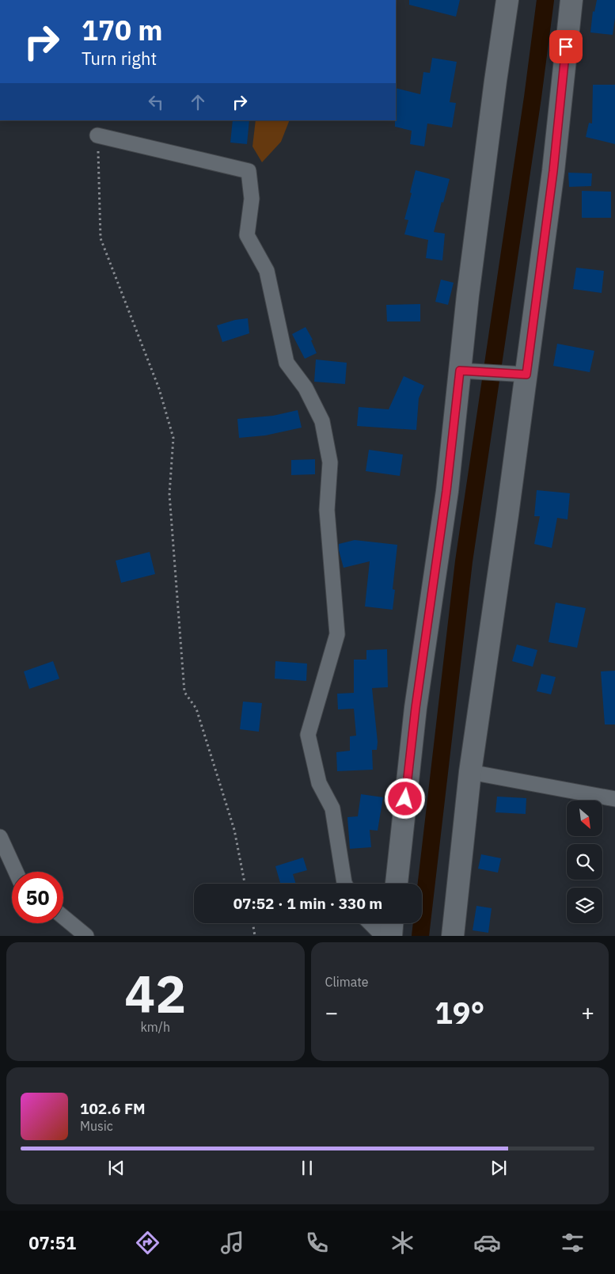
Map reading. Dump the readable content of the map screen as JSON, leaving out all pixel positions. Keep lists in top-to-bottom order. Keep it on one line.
{"north":"bottom right","page":{"turn":["170 m","Turn right"],"limit":"50","trip":"07:52 · 1 min · 330 m","tile":[["42","km/h"],"Climate"],"heat":["−","19°","+"],"song":["102.6 FM","Music"],"tabs":"07:51"}}
